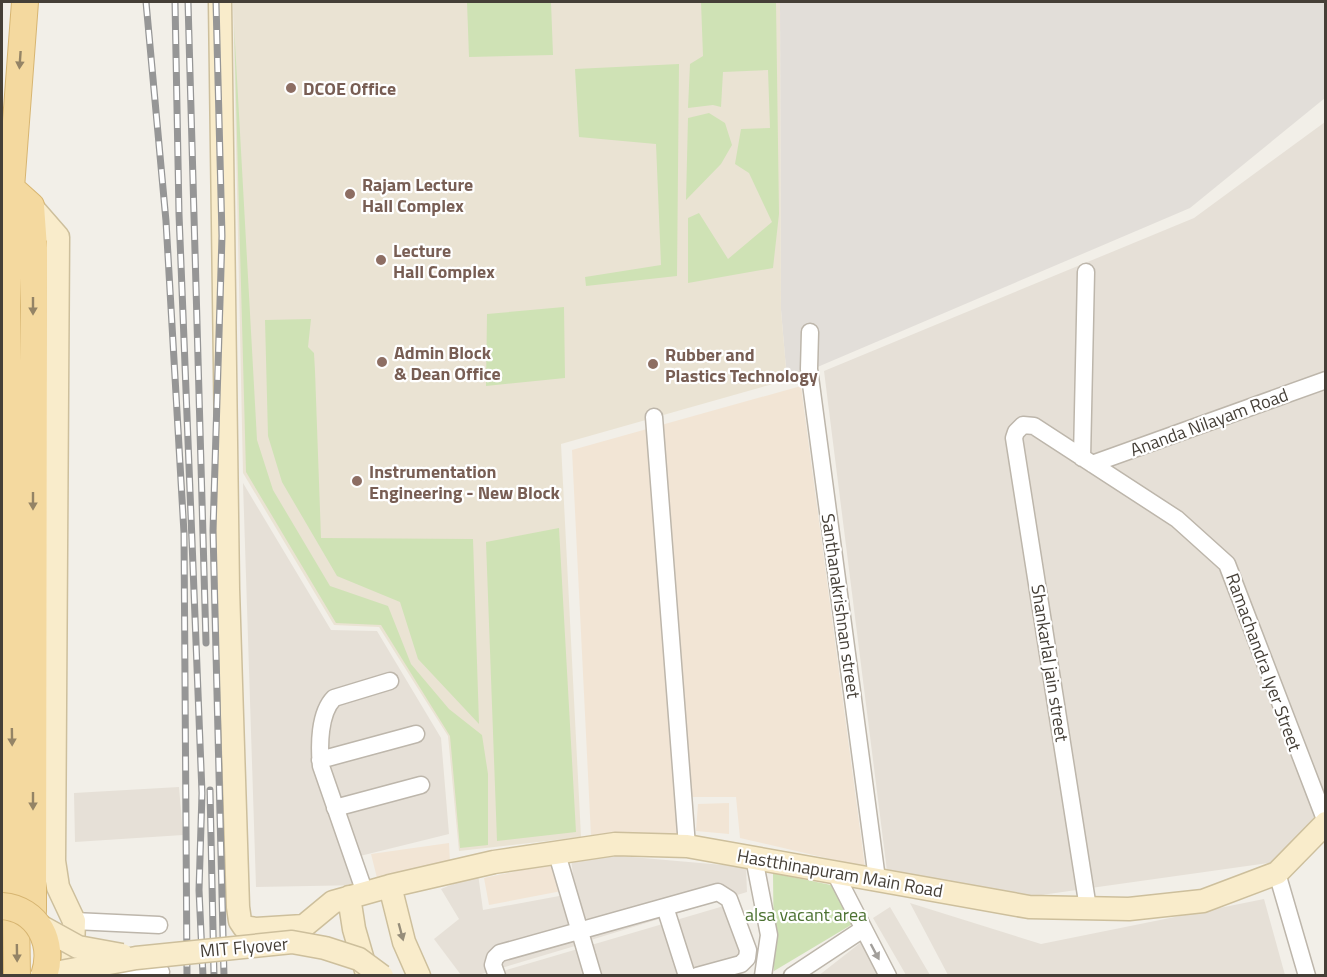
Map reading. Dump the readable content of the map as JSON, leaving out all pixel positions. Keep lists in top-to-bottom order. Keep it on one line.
{"streets":{"street":["Ananda Nilayam Road","Santhanakrishnan street","Ramachandra Iyer Street","Shankarlal jain street","Hastthinapuram Main Road","MIT Flyover"]},"crossings":[["Ananda Nilayam Road","Ramachandra Iyer Street"],["Santhanakrishnan street","Hastthinapuram Main Road"],["Ramachandra Iyer Street","Shankarlal jain street"],["Ramachandra Iyer Street","Hastthinapuram Main Road"],["Shankarlal jain street","Hastthinapuram Main Road"]],"parks":["alsa vacant area"],"places":["DCOE Office","Rajam Lecture Hall Complex","Lecture Hall Complex","Admin Block & Dean Office","Rubber and Plastics Technology","Instrumentation Engineering - New Block"]}
